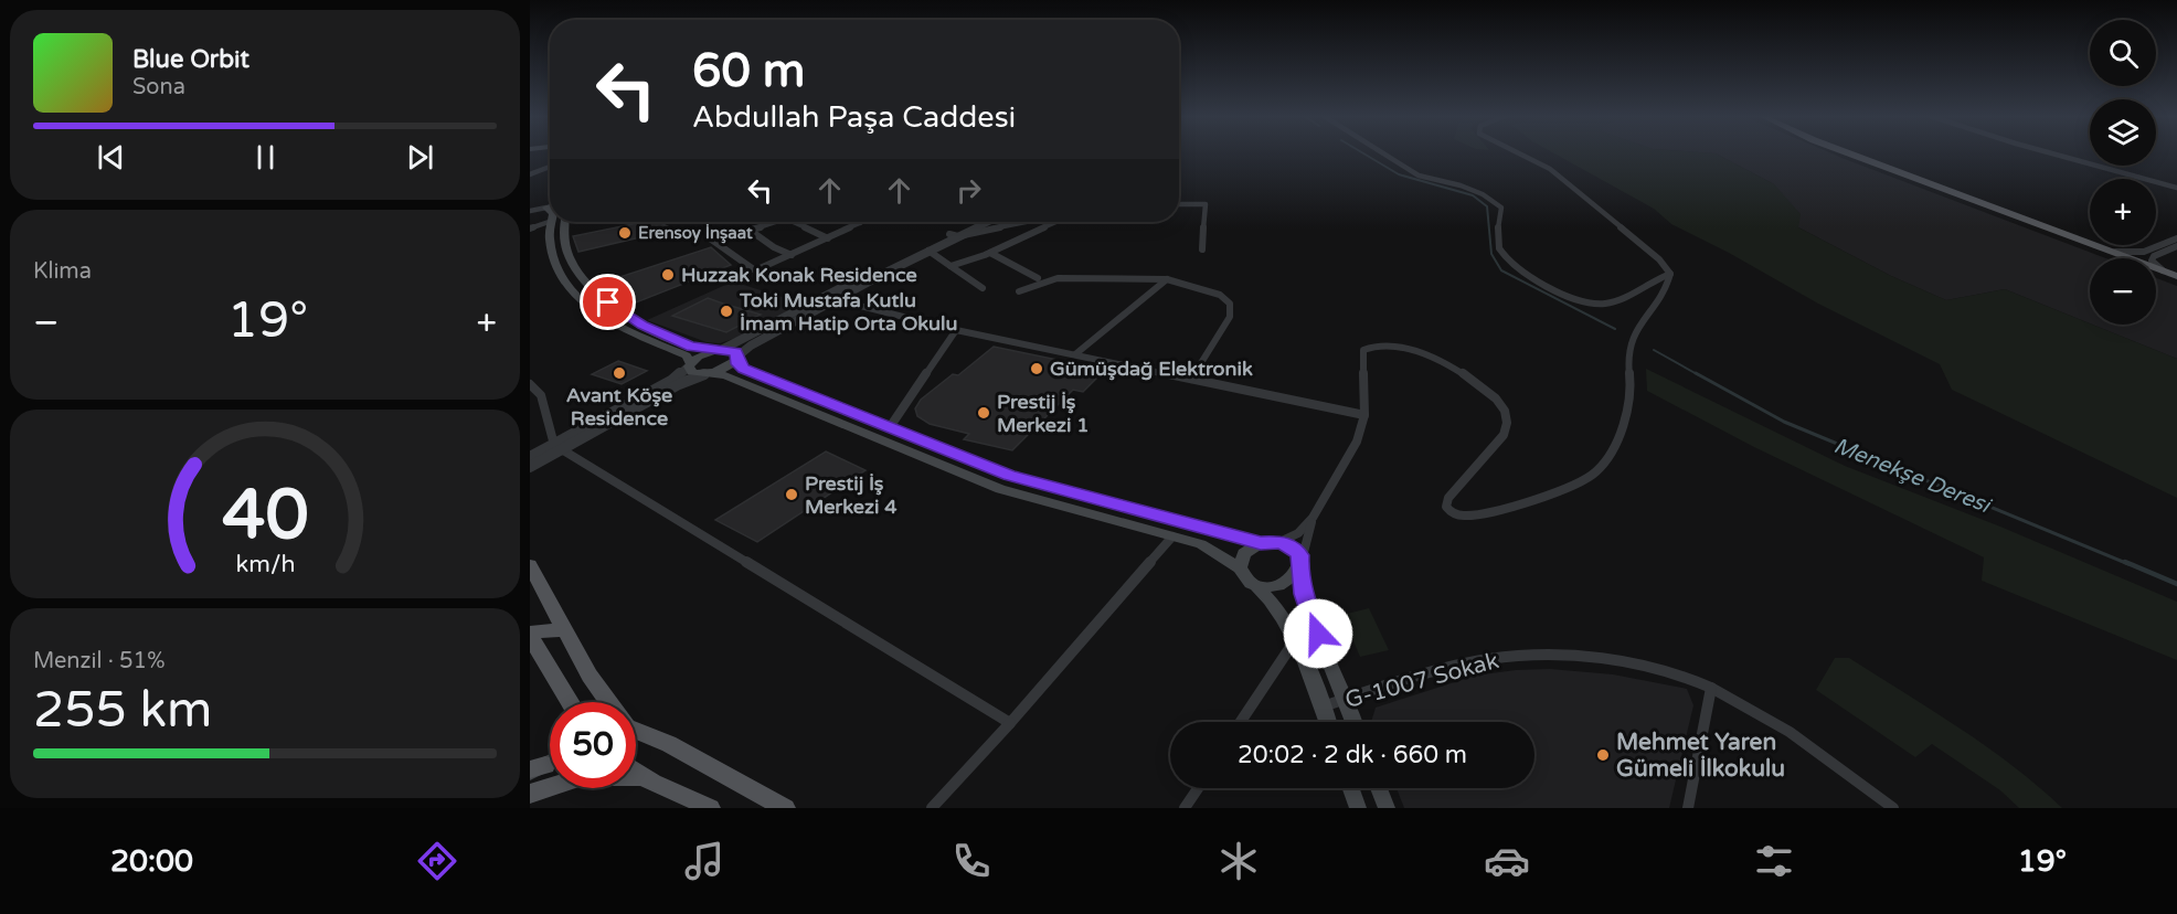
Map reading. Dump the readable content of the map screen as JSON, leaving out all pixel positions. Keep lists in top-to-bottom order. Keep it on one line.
{"streets":{"street":["G-1007 Sokak"]},"water":["Menekşe Deresi"],"places":["Erensoy İnşaat","Huzzak Konak Residence","Toki Mustafa Kutlu İmam Hatip Orta Okulu","Gümüşdağ Elektronik","Avant Köşe Residence","Prestij İş Merkezi 1","Prestij İş Merkezi 4","Mehmet Yaren Gümeli İlkokulu"],"page":{"map_buttons":["+","−"],"turn":["60 m","Abdullah Paşa Caddesi"],"song":["Blue Orbit","Sona"],"tile":["Klima",["Menzil · 51%","255 km"]],"heat":["−","19°","+"],"limit":"50","trip":"20:02 · 2 dk · 660 m","tabs":["20:00","19°"],"gauge":["40","km/h"]}}
